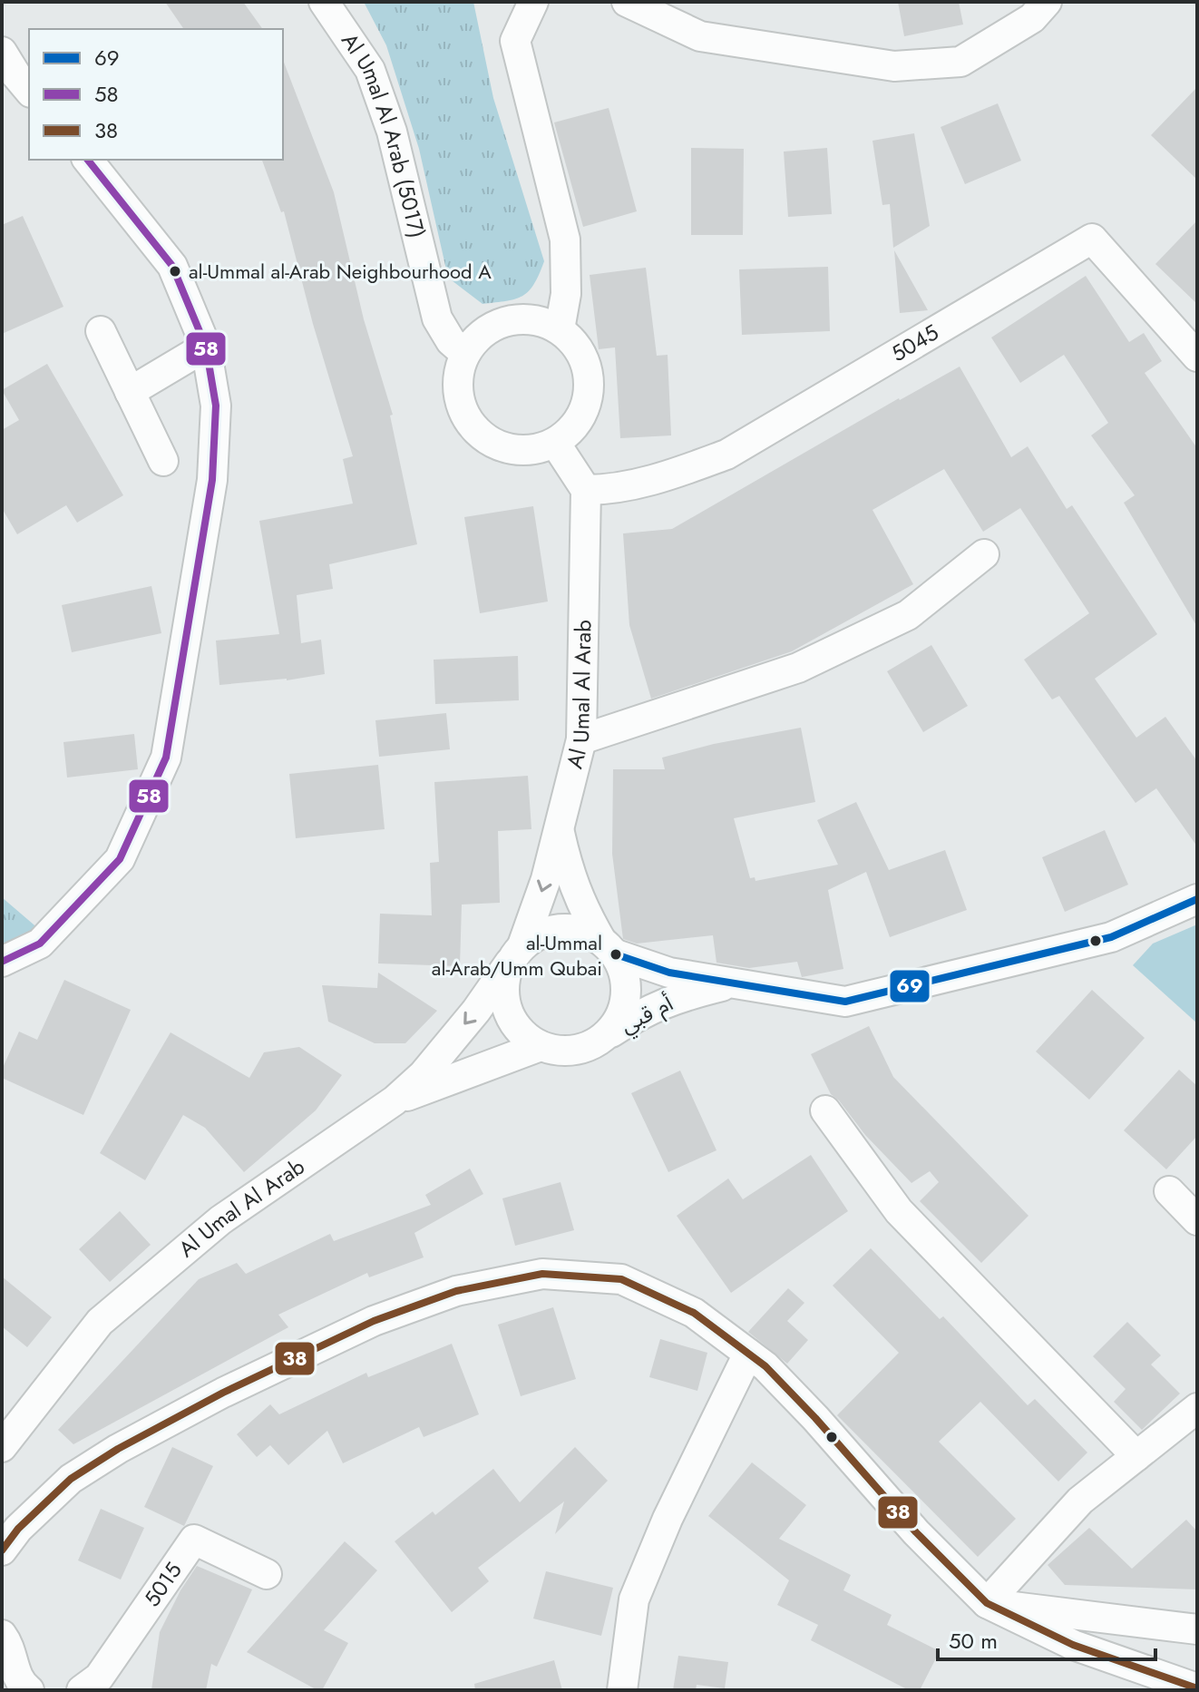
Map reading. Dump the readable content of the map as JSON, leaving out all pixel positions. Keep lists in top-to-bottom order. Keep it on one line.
{"streets":{"street":["Al Umal Al Arab (5017)","5045","Al Umal Al Arab","أم قبي","5015"]},"crossings":[["5045","Al Umal Al Arab"],["Al Umal Al Arab","أم قبي"]],"places":["al-Ummal al-Arab Neighbourhood A","al-Ummal al-Arab/Umm Qubai"],"lines":["transit line 58","transit line 69","transit line 38"],"legend":["69","58","38"],"scale_bar":"50 m"}
